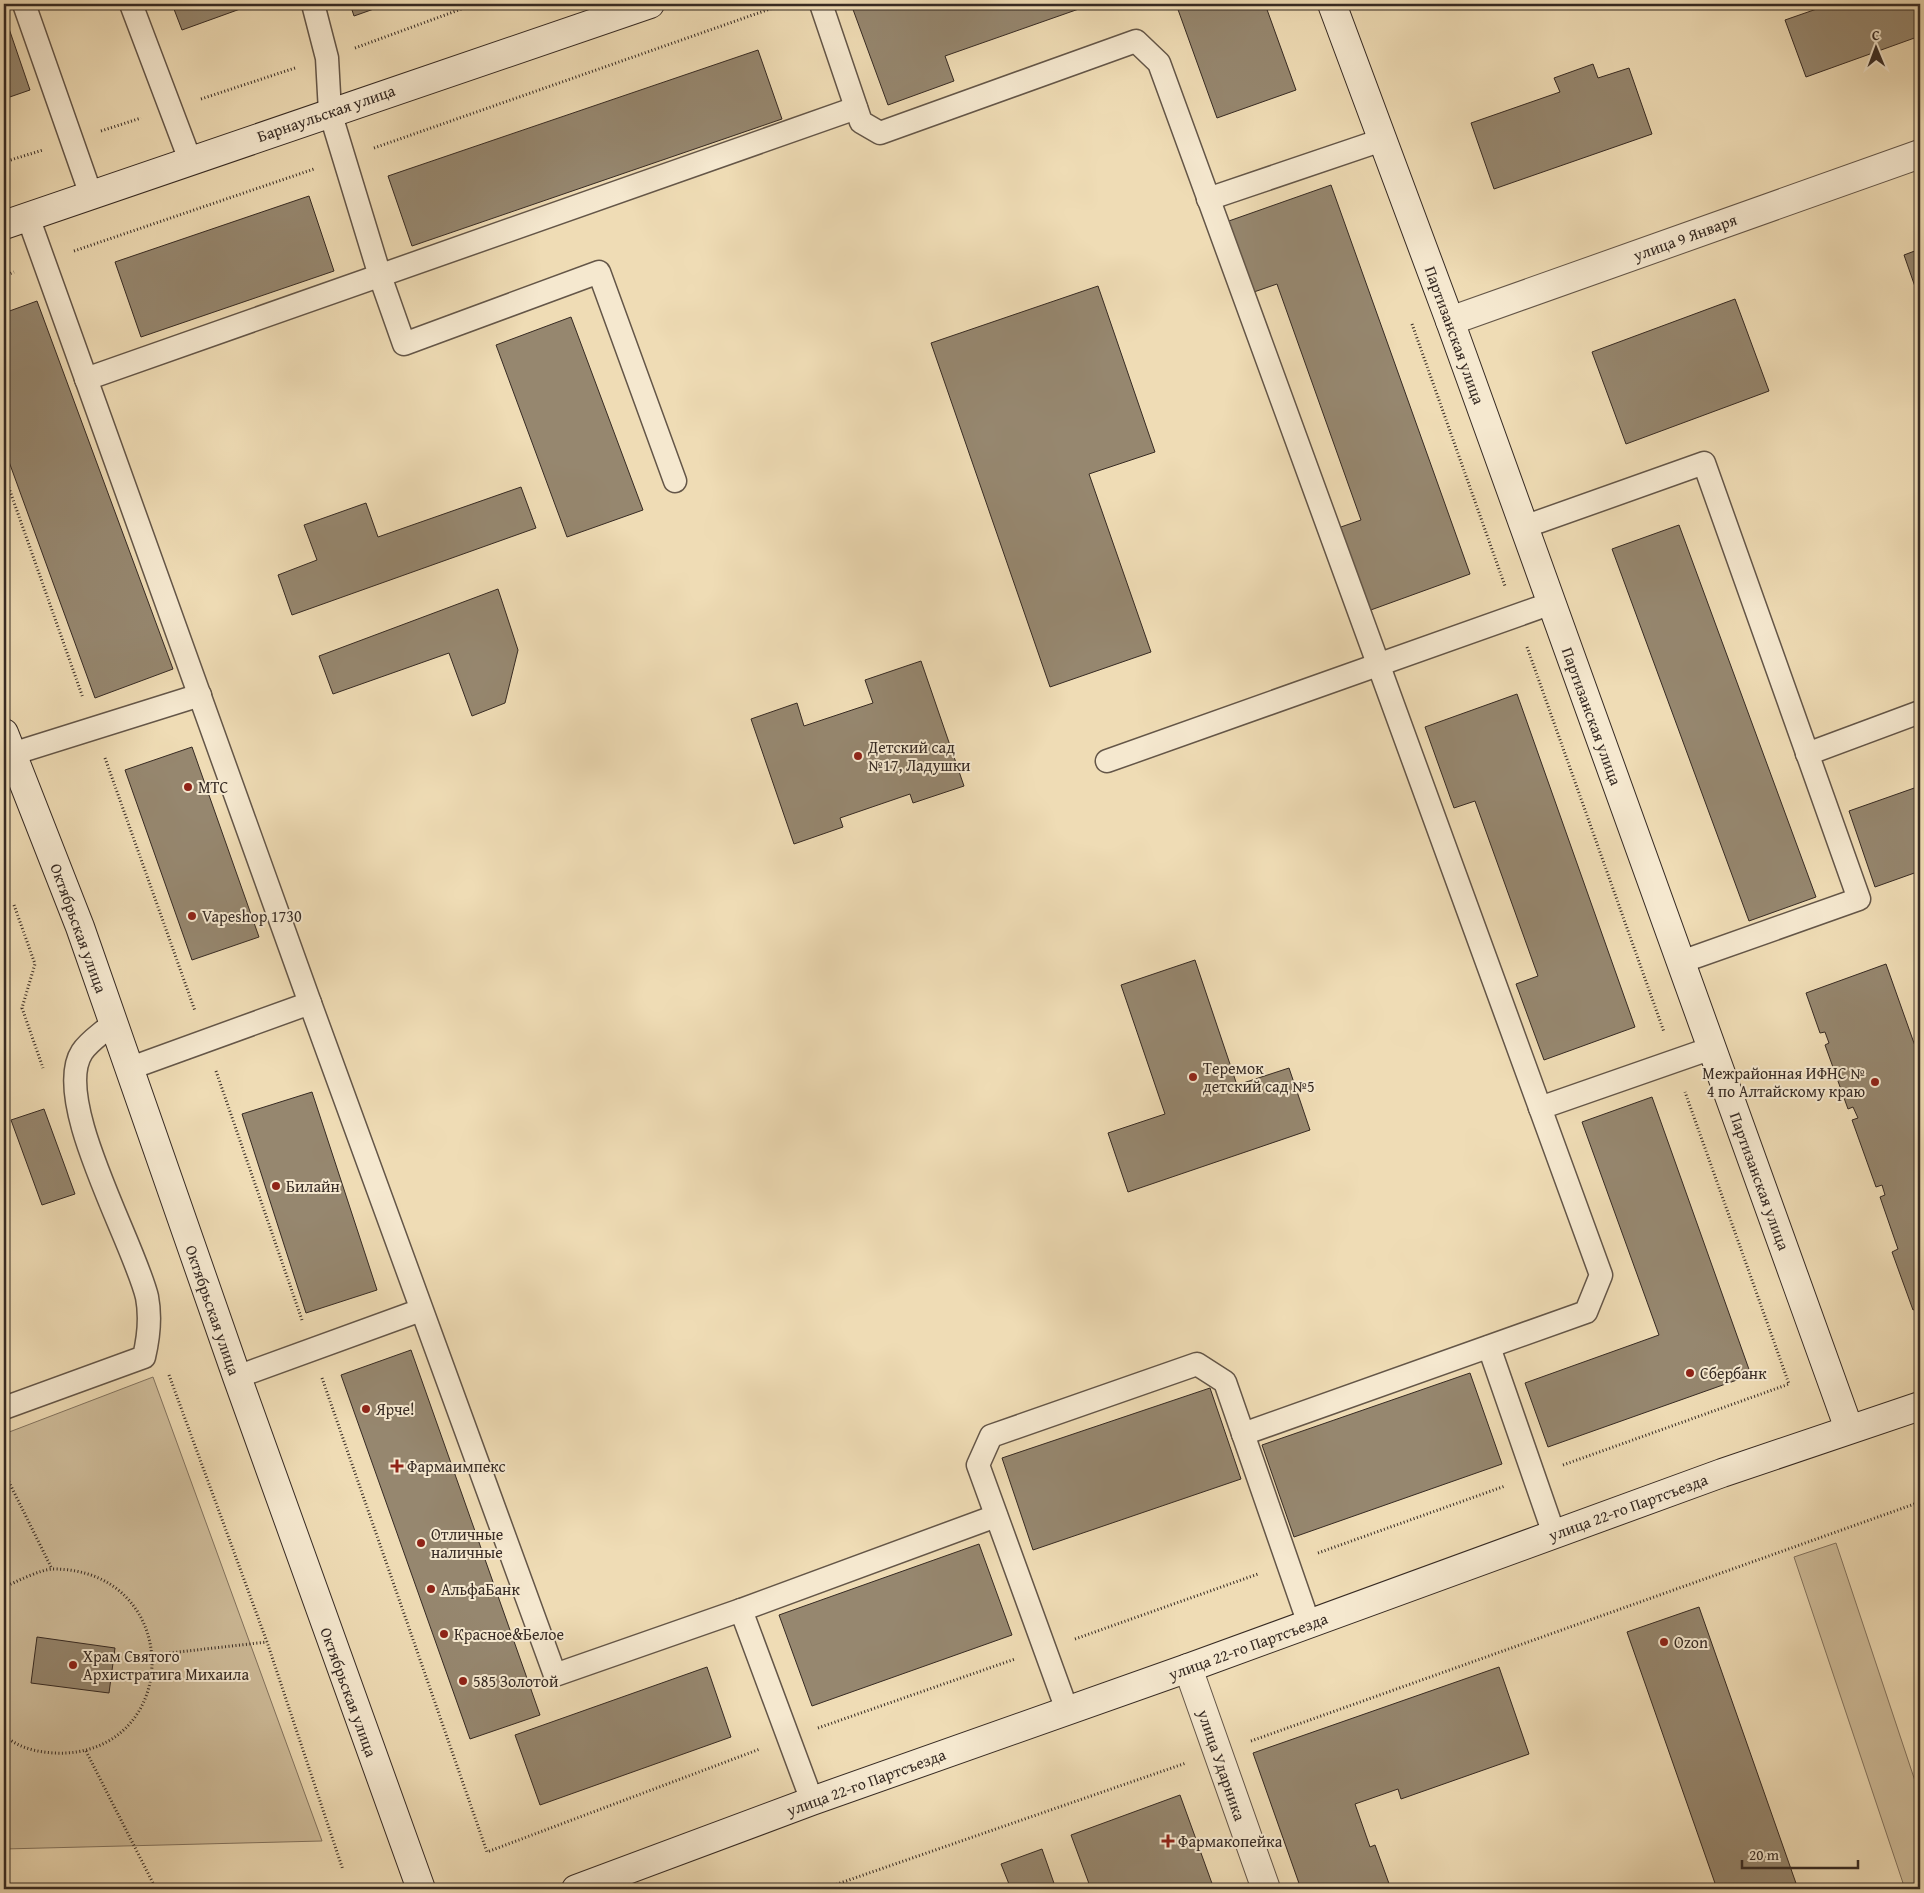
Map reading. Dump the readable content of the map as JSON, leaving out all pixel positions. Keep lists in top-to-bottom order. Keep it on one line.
{"streets":{"street":["Барнаульская улица","улица 9 Января","Партизанская улица","Октябрьская улица","улица 22-го Партсъезда","улица Ударника"]},"crossings":[["улица 9 Января","Партизанская улица"],["Партизанская улица","улица 22-го Партсъезда"],["улица 22-го Партсъезда","улица Ударника"]],"places":{"other":["Детский сад №17, Ладушки","МТС","Vapeshop 1730","Теремок детский сад №5","Межрайонная ИФНС № 4 по Алтайскому краю","Билайн","Сбербанк","Ярче!","Отличные наличные","АльфаБанк","Красное&Белое","Ozon","Храм Святого Архистратига Михаила","585 Золотой"],"health":["Фармаимпекс","Фармакопейка"]},"scale_bar":"20 m","north":"top"}
